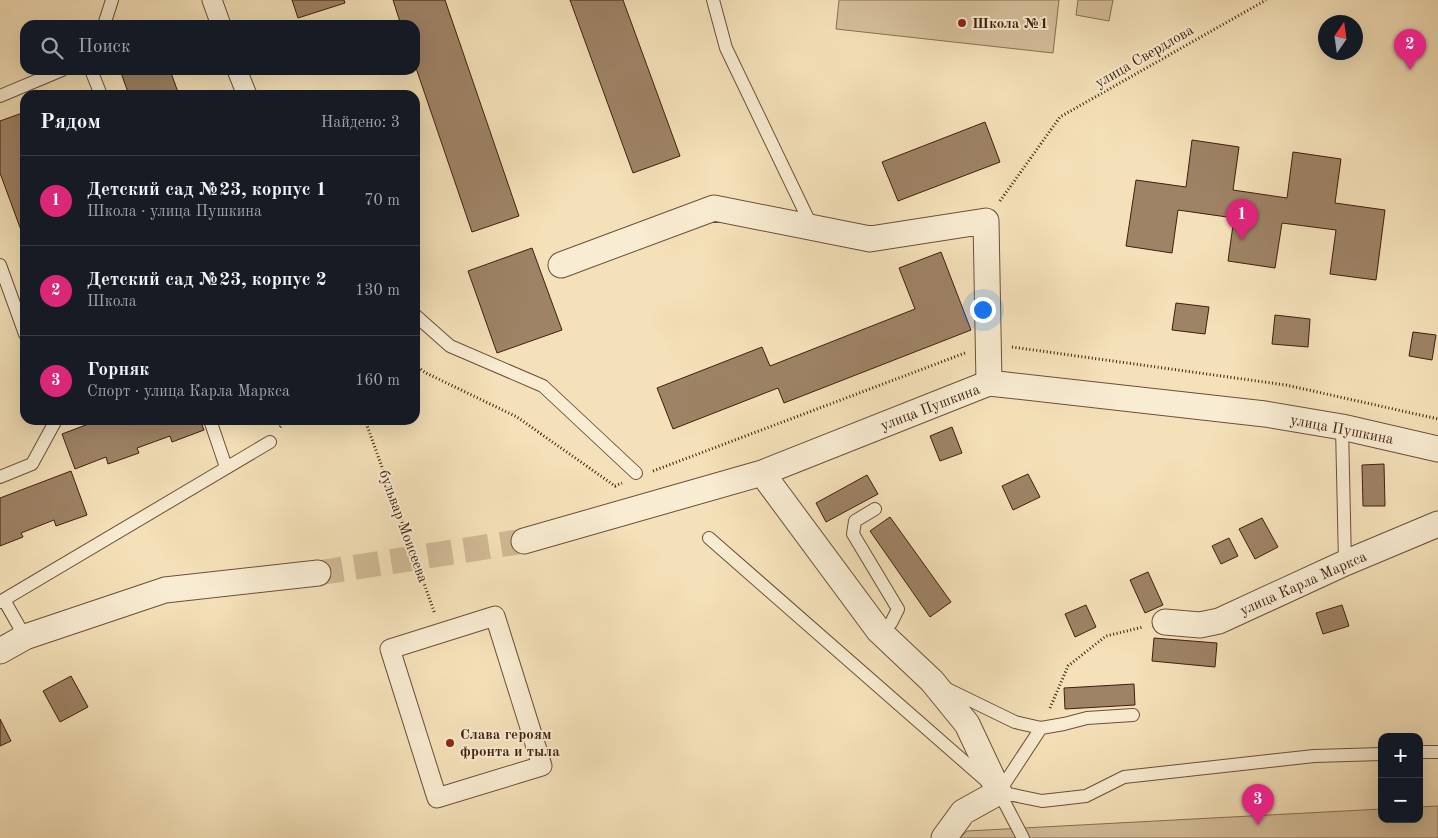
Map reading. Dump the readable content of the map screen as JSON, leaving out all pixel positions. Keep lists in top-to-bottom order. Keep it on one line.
{"streets":{"street":["улица Пушкина","улица Карла Маркса"],"path":["улица Свердлова","бульвар Моисеева"]},"places":["Школа №1","Слава героям фронта и тыла"],"north":"top","page":{"search":"Поиск","pins":["2","1","3"],"heading":["Рядом","Найдено: 3"],"list":[{"mark":"1","name":"Детский сад №23, корпус 1","note":"Школа · улица Пушкина","value":"70 m"},{"mark":"2","name":"Детский сад №23, корпус 2","note":"Школа","value":"130 m"},{"mark":"3","name":"Горняк","note":"Спорт · улица Карла Маркса","value":"160 m"}],"map_buttons":["+","−"]}}
